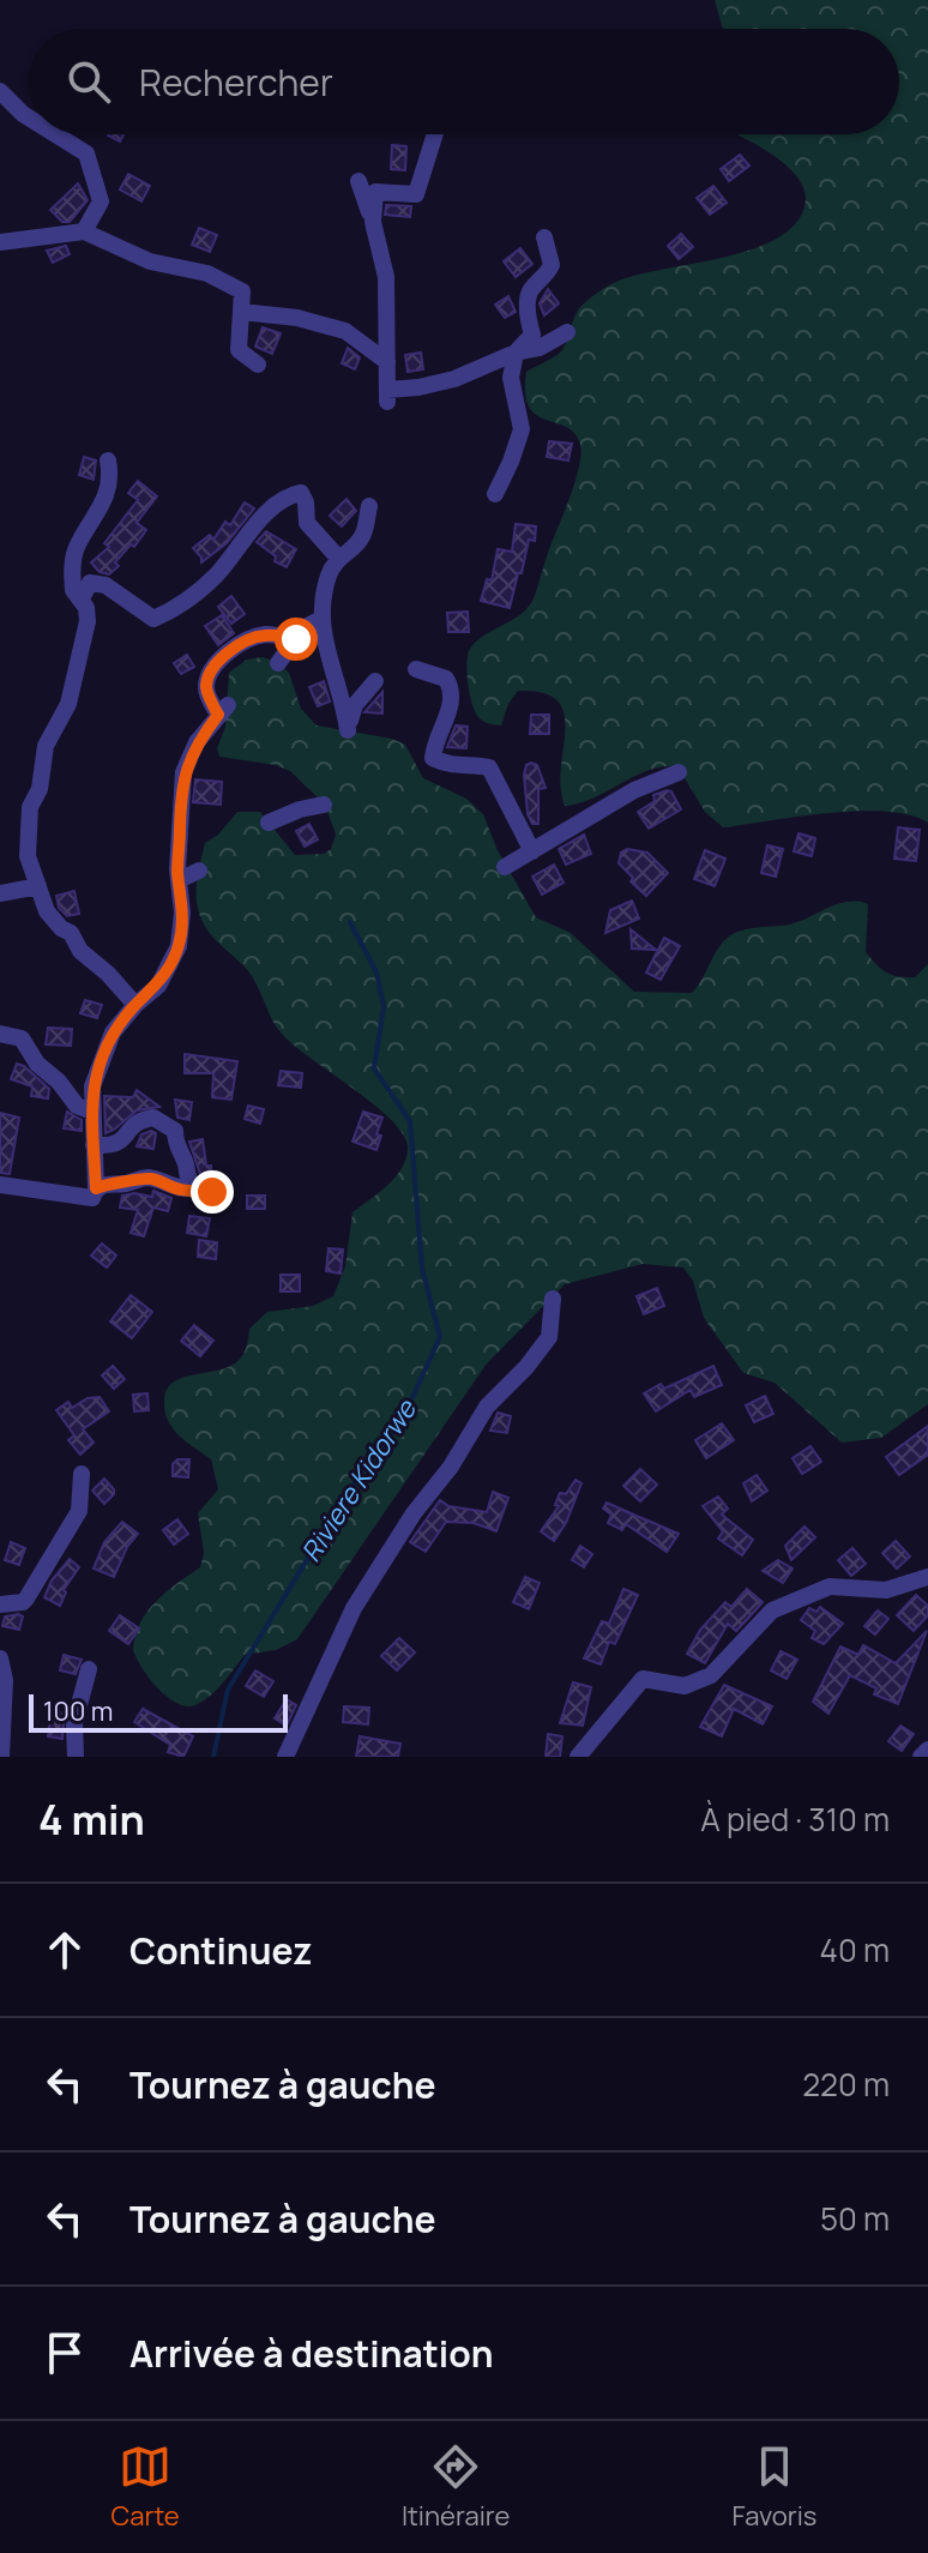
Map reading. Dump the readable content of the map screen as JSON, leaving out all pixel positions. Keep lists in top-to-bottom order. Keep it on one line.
{"water":["Riviere Kidorwe"],"scale_bar":"100 m","page":{"search":"Rechercher","scale":"100 m","heading":["4 min","À pied · 310 m"],"list":[["Continuez","40 m"],["Tournez à gauche","220 m"],["Tournez à gauche","50 m"],"Arrivée à destination"],"nav":["Carte","Itinéraire","Favoris"]}}
